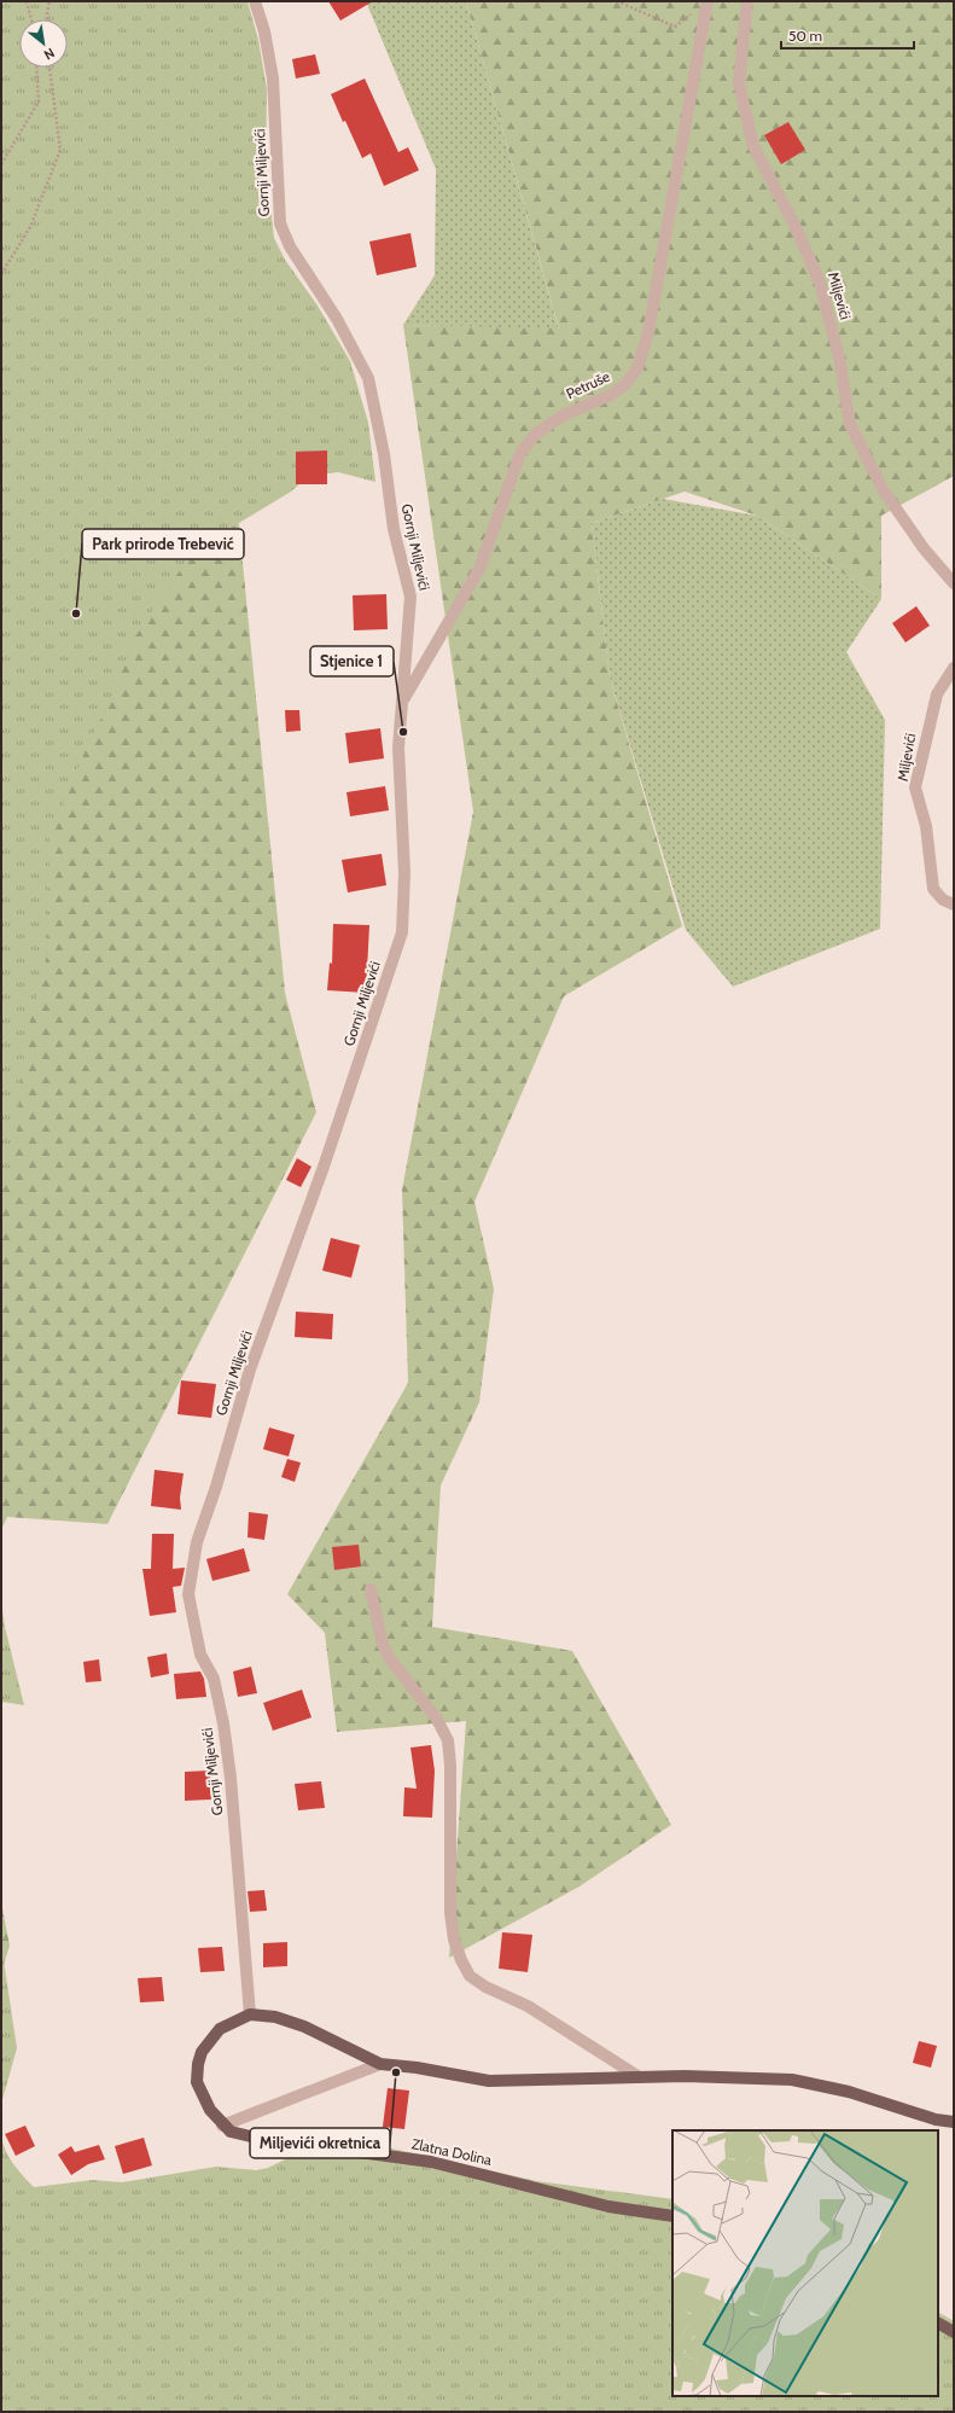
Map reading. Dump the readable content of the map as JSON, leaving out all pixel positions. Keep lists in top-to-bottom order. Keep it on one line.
{"streets":{"main road":["Zlatna Dolina"],"street":["Gornji Miljevići","Miljevići","Petruše"]},"crossings":[["Gornji Miljevići","Petruše"]],"places":["Park prirode Trebević","Stjenice 1","Miljevići okretnica"],"scale_bar":"50 m","north":"bottom right"}
